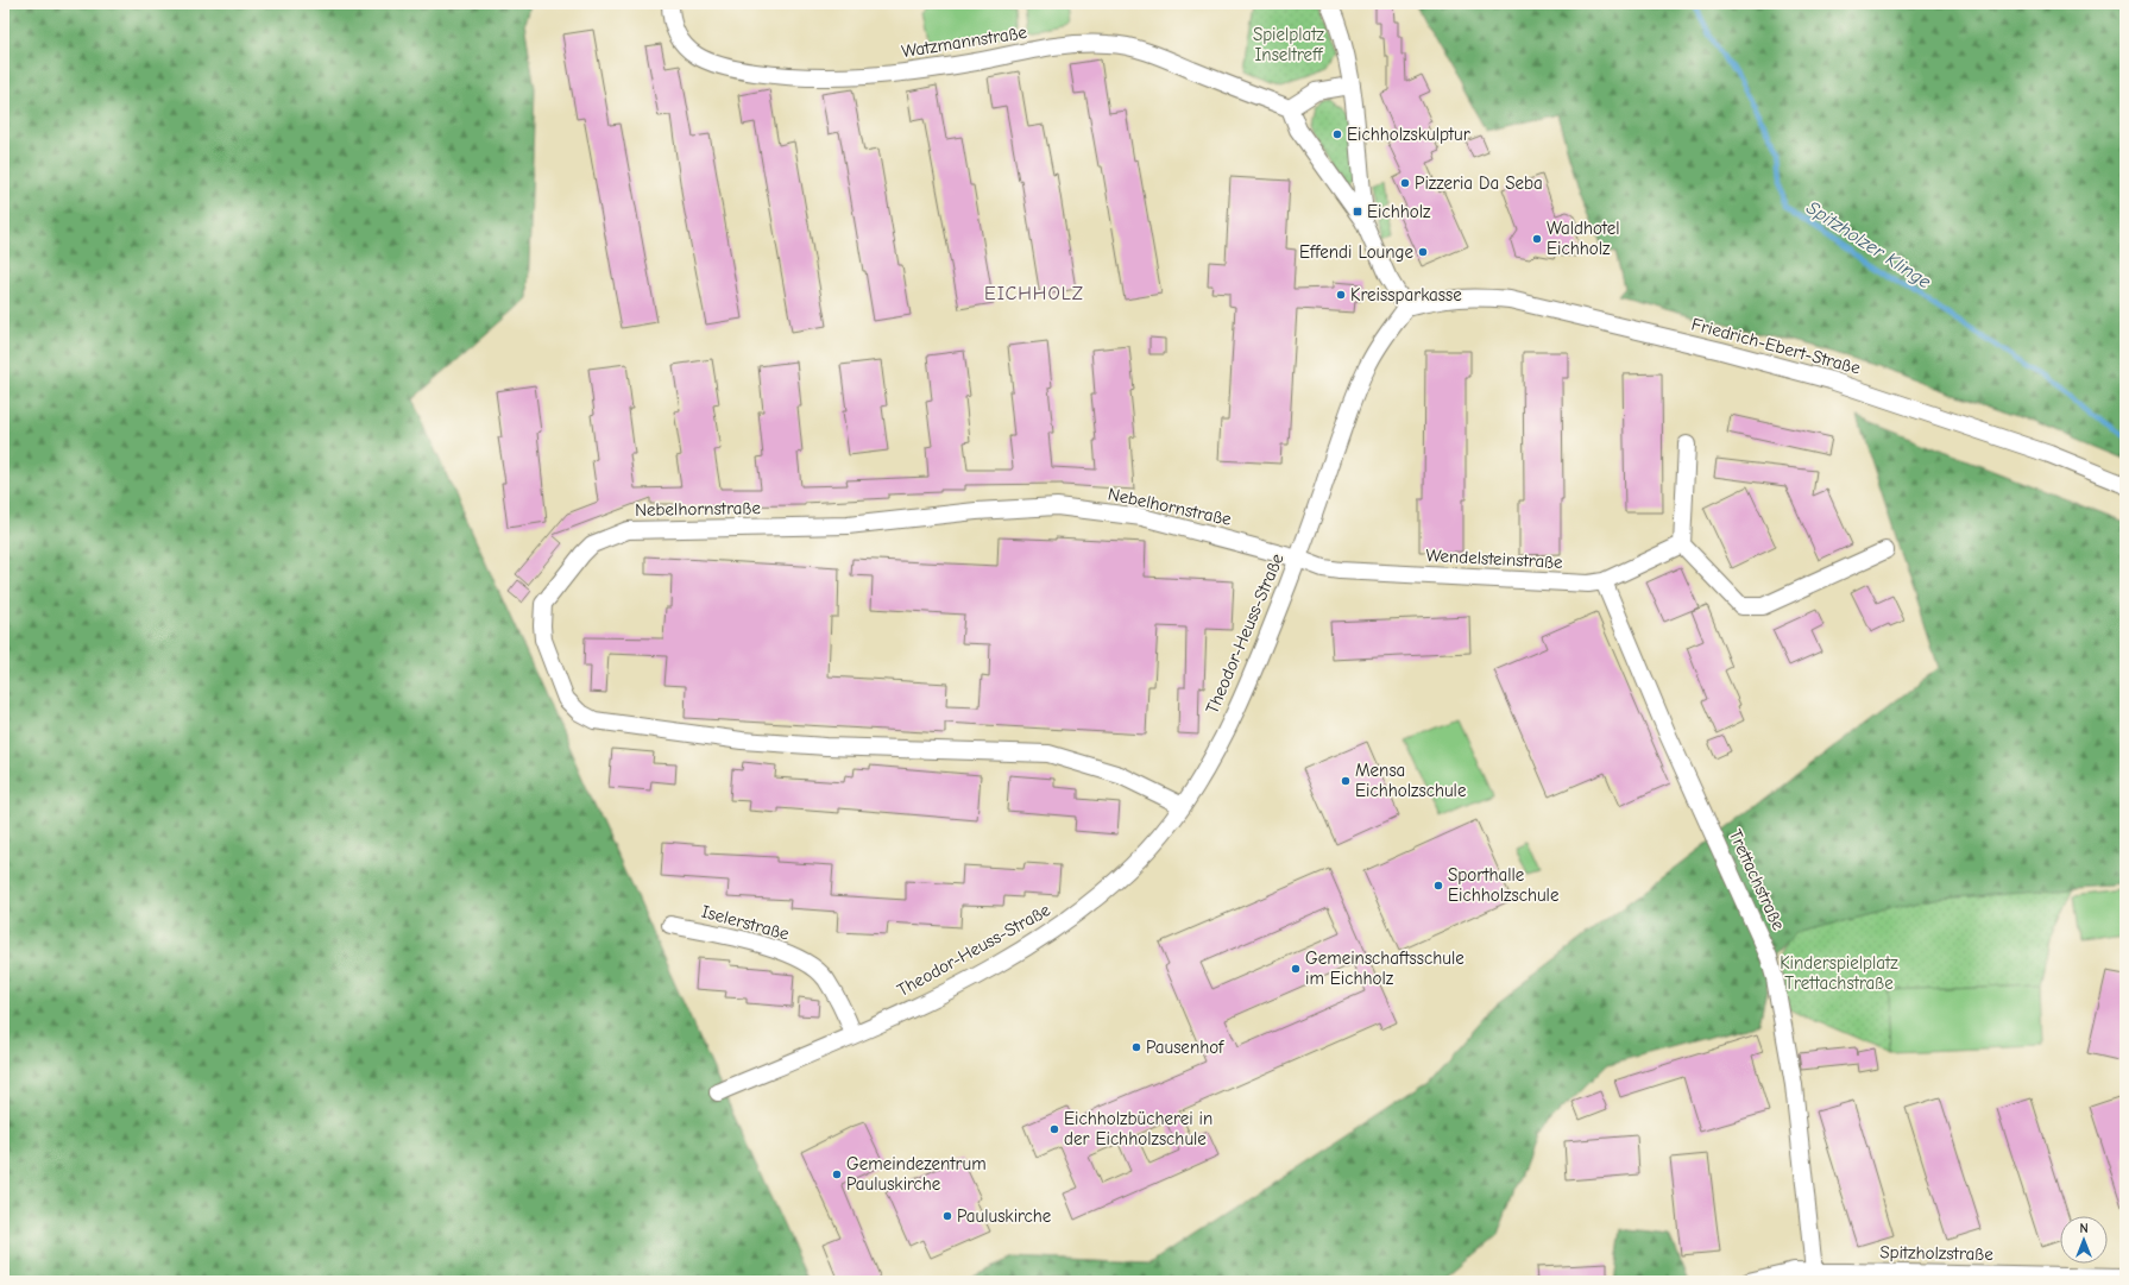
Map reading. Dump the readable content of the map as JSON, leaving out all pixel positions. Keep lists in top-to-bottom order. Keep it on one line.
{"streets":{"street":["Watzmannstraße","Friedrich-Ebert-Straße","Nebelhornstraße","Wendelsteinstraße","Theodor-Heuss-Straße","Trettachstraße","Iselerstraße","Spitzholzstraße"]},"crossings":[["Friedrich-Ebert-Straße","Theodor-Heuss-Straße"],["Nebelhornstraße","Wendelsteinstraße"],["Nebelhornstraße","Theodor-Heuss-Straße"],["Wendelsteinstraße","Theodor-Heuss-Straße"],["Wendelsteinstraße","Trettachstraße"],["Theodor-Heuss-Straße","Iselerstraße"],["Trettachstraße","Spitzholzstraße"]],"districts":["EICHHOLZ"],"water":["Spitzholzer Klinge"],"parks":["Spielplatz Inseltreff","Kinderspielplatz Trettachstraße"],"places":{"other":["Eichholzskulptur","Pizzeria Da Seba","Waldhotel Eichholz","Effendi Lounge","Kreissparkasse","Mensa Eichholzschule","Sporthalle Eichholzschule","Gemeinschaftsschule im Eichholz","Pausenhof","Eichholzbücherei in der Eichholzschule","Gemeindezentrum Pauluskirche","Pauluskirche"],"transit":["Eichholz"]},"north":"top"}
